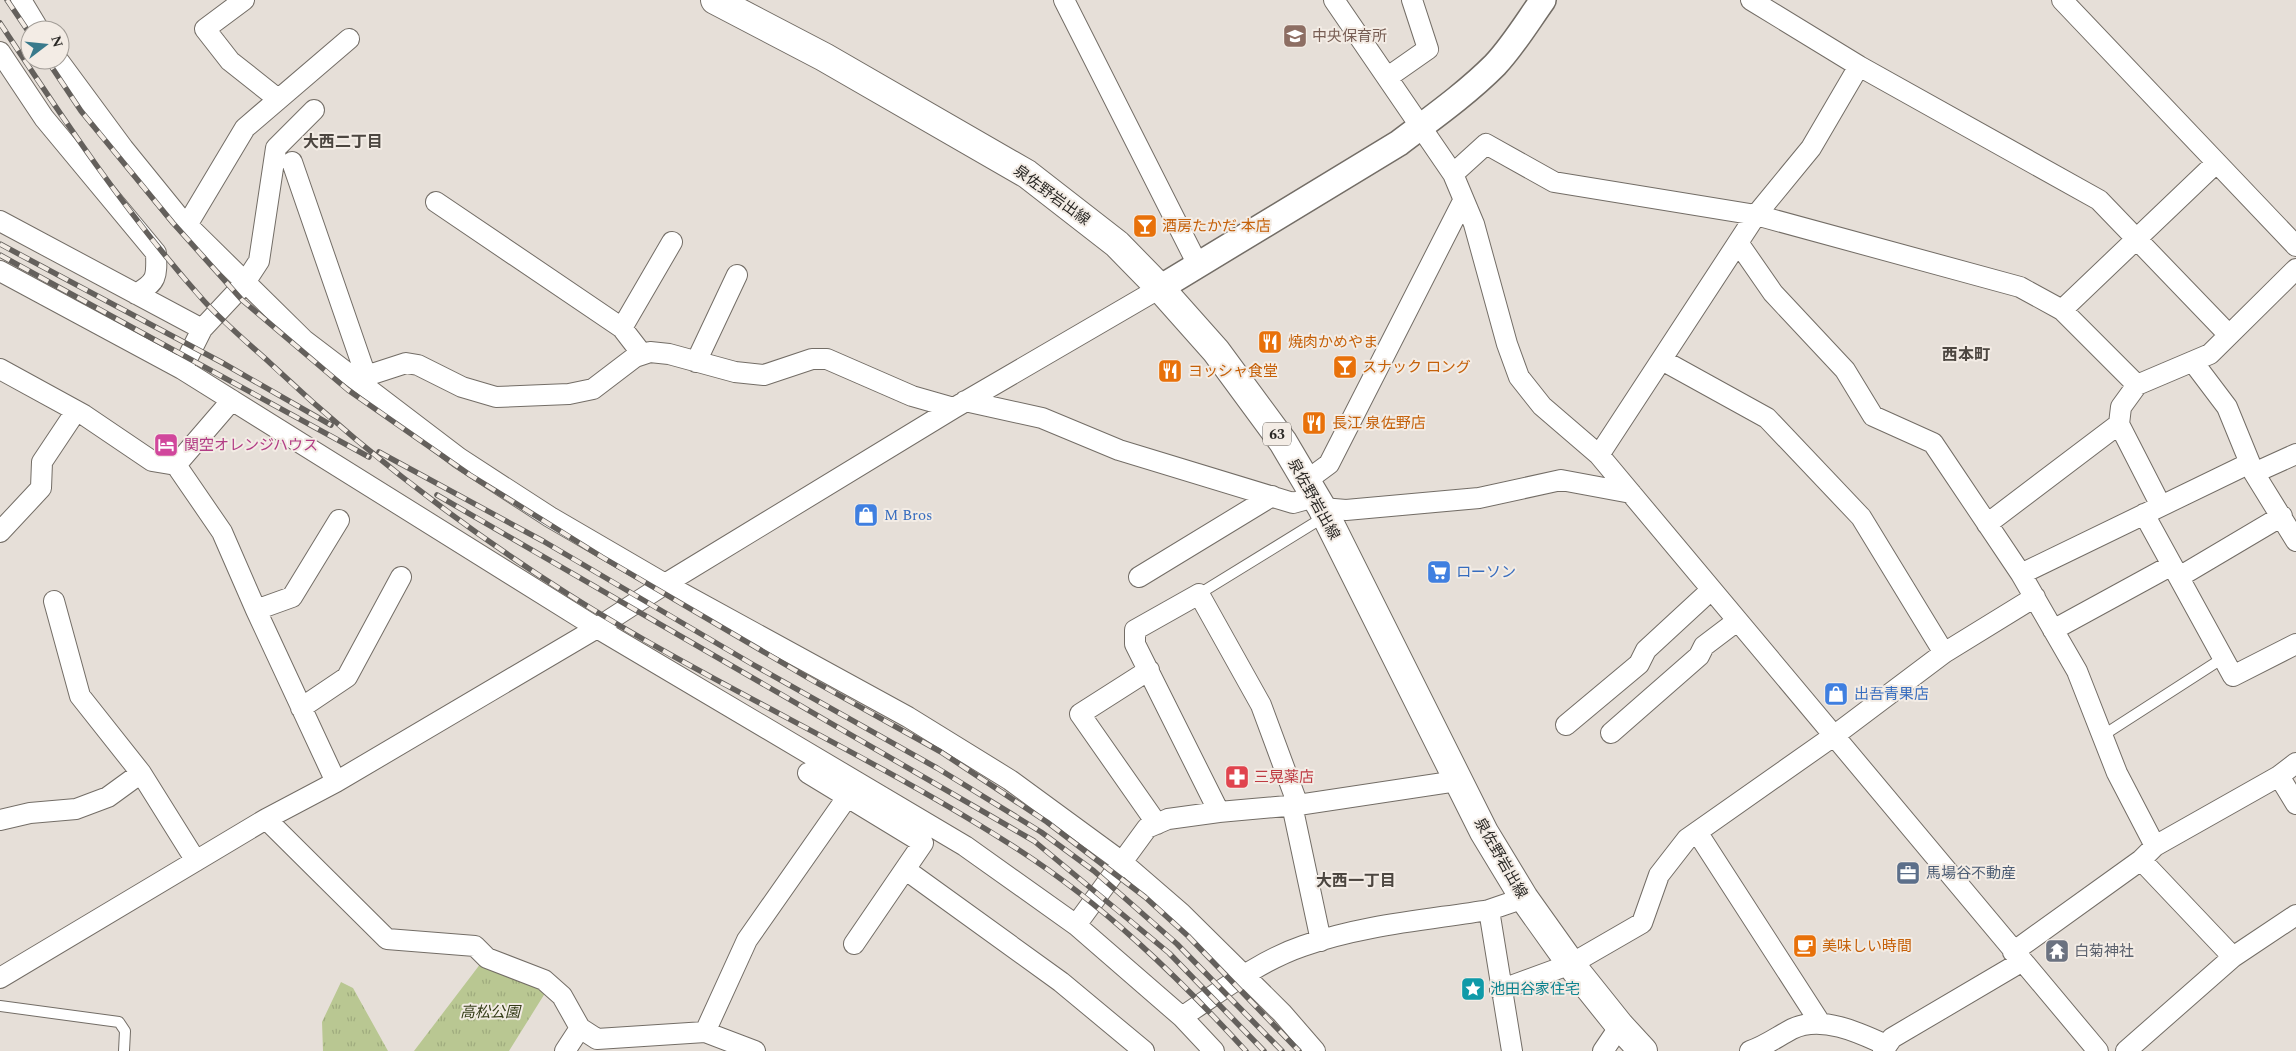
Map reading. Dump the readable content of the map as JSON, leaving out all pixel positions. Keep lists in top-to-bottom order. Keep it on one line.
{"streets":{"main road":["泉佐野岩出線","63"]},"districts":["大西二丁目","西本町","大西一丁目"],"parks":["高松公園"],"places":{"school or university":["中央保育所"],"bar":["酒房たかだ 本店","スナック ロング"],"restaurant":["焼肉かめやま","ヨッシャ食堂","長江 泉佐野店"],"hotel":["関空オレンジハウス"],"shop":["M Bros","出吾青果店"],"supermarket":["ローソン"],"pharmacy":["三晃薬店"],"office":["馬場谷不動産"],"cafe":["美味しい時間"],"temple":["白菊神社"],"place":["池田谷家住宅"]},"north":"right"}
